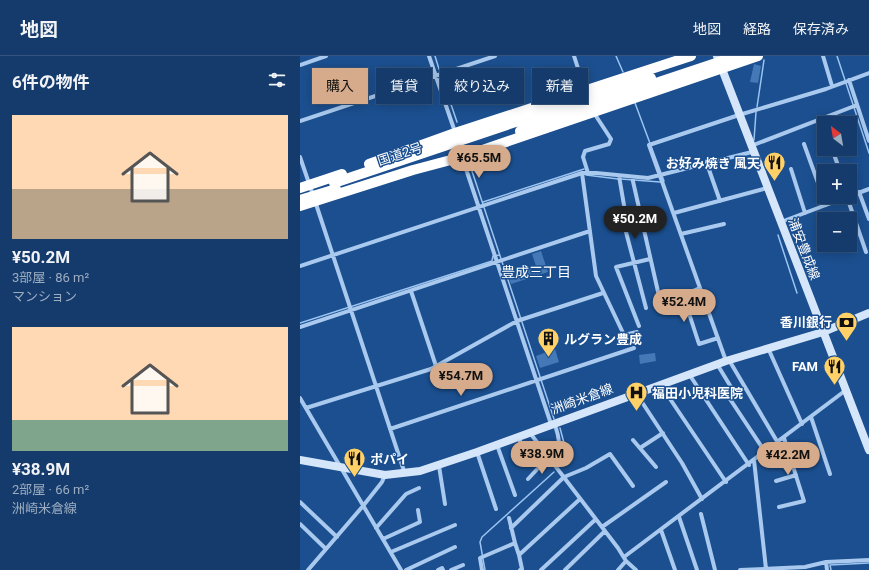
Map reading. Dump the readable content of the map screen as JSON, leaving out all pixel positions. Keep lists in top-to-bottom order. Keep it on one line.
{"streets":{"highway":["国道2号"],"main road":["浦安豊成線","洲崎米倉線"]},"crossings":[["国道2号","浦安豊成線"],["浦安豊成線","洲崎米倉線"]],"districts":["豊成三丁目"],"places":{"restaurant":["お好み焼き 風天","FAM","ポパイ"],"bank":["香川銀行"],"building":["ルグラン豊成"],"hospital":["福田小児科医院"]},"north":"top left","page":{"header":"地図","nav":["地図","経路","保存済み"],"heading":"6件の物件","chip":["購入","賃貸","絞り込み","新着"],"list":[{"name":"¥50.2M","note":"3部屋 · 86 m² · マンション"},{"name":"¥38.9M","note":"2部屋 · 66 m² · 洲崎米倉線"}],"map_buttons":["+","−"],"price":["¥65.5M","¥50.2M","¥52.4M","¥54.7M","¥38.9M","¥42.2M"]}}
